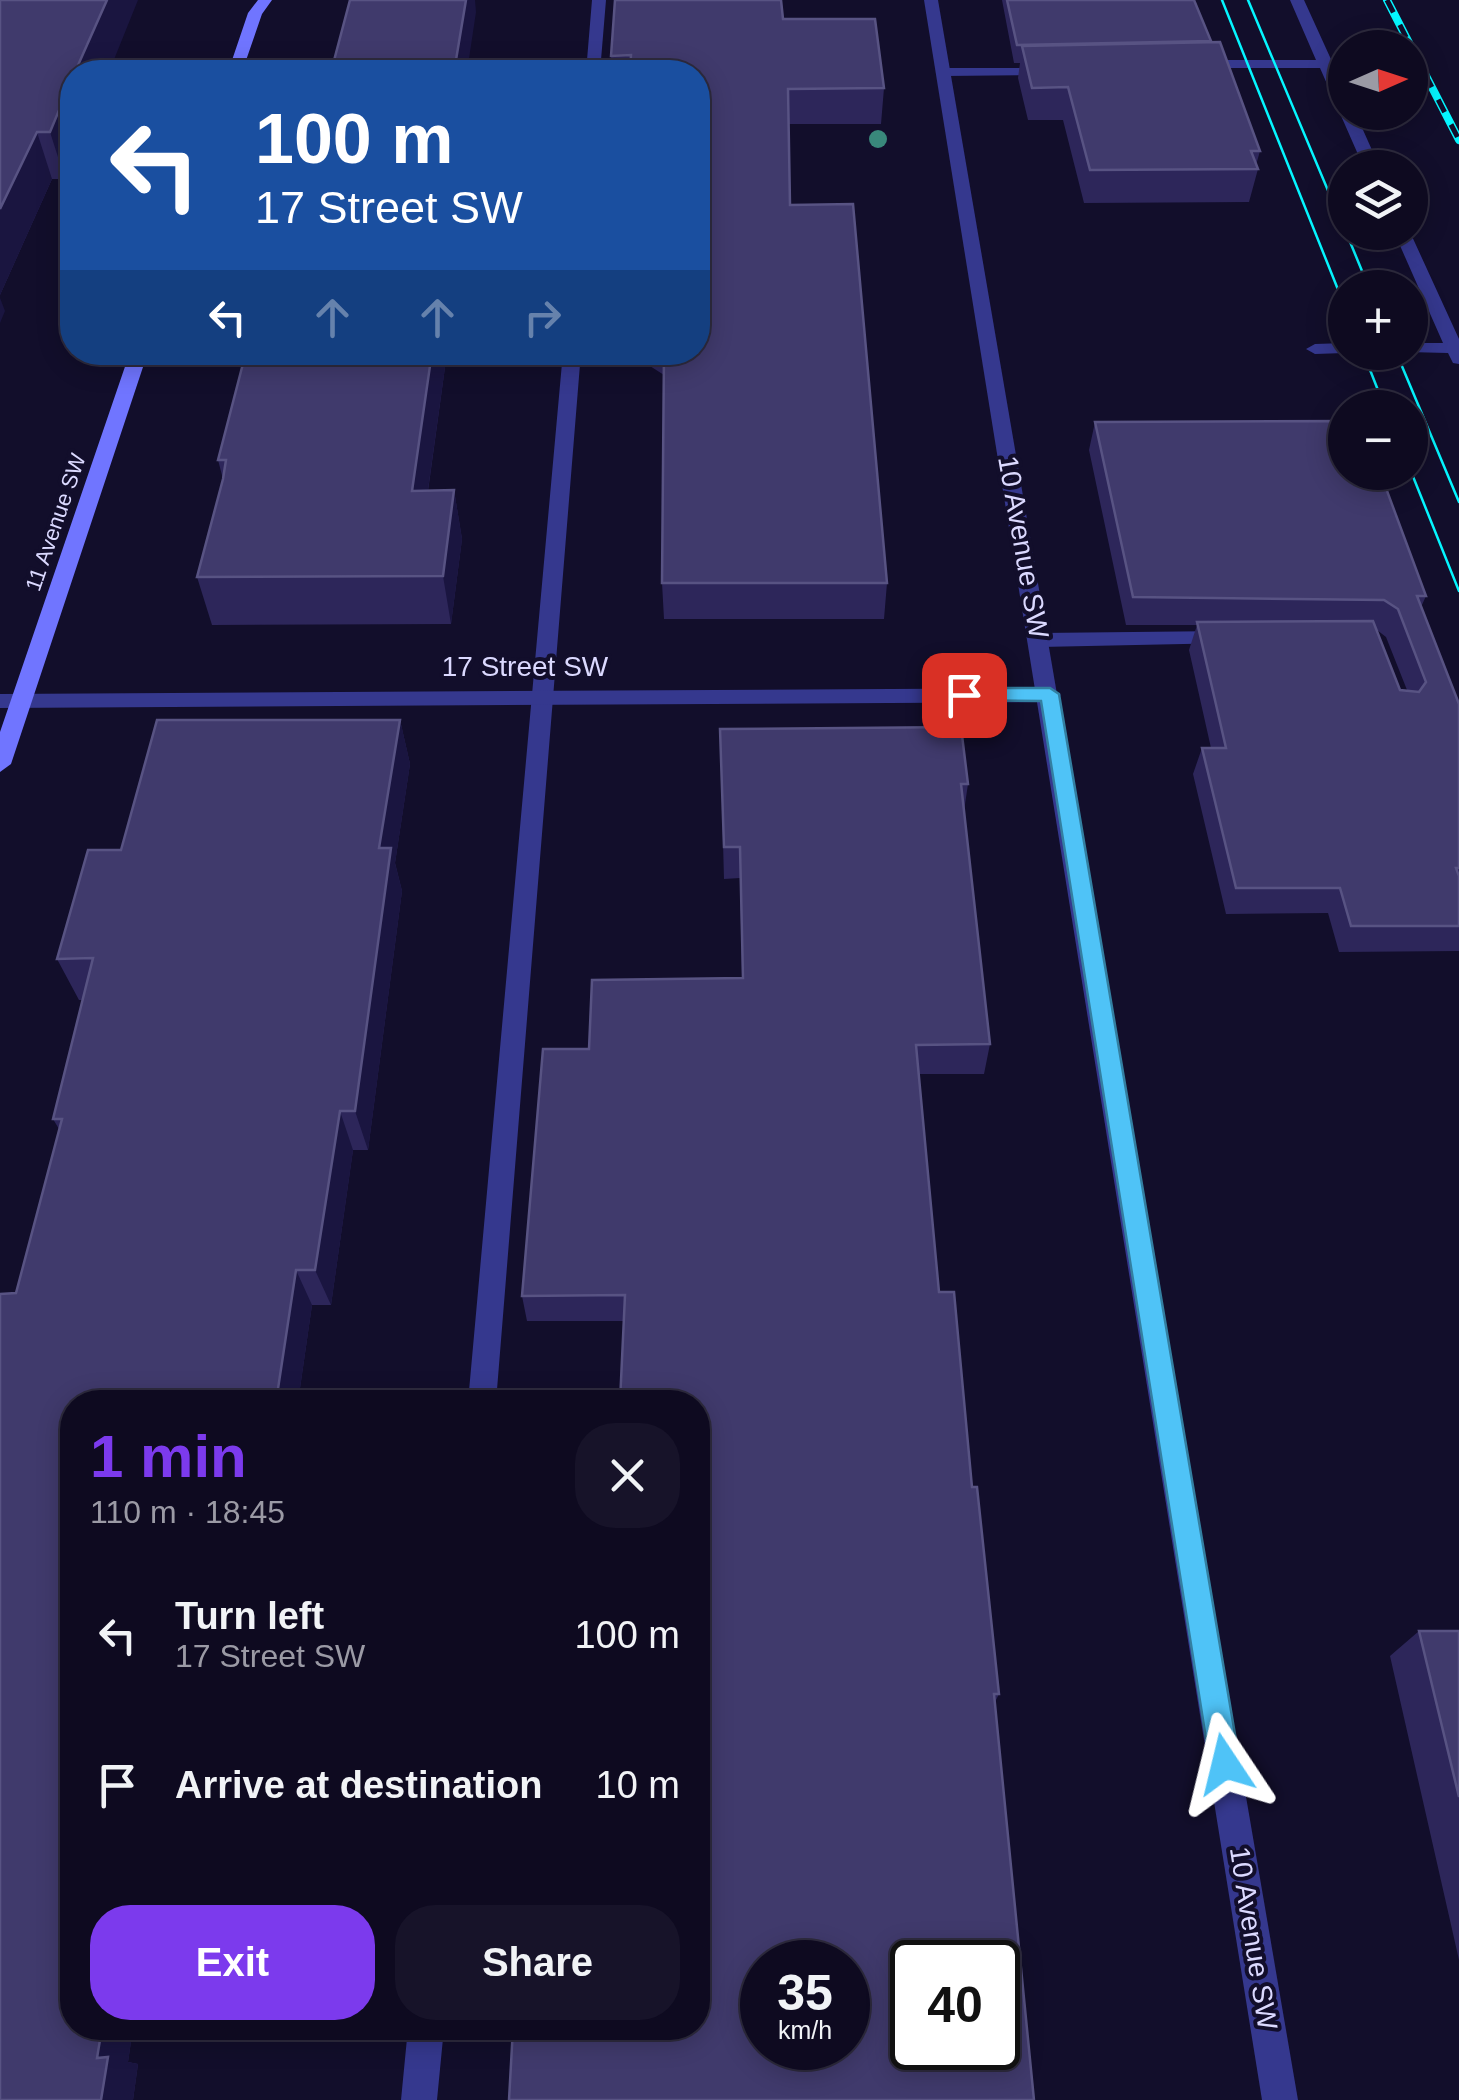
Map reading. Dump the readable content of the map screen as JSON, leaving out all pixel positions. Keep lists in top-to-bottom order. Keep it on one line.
{"streets":{"main road":["11 Avenue SW"],"street":["10 Avenue SW","17 Street SW"]},"crossings":[["11 Avenue SW","17 Street SW"],["10 Avenue SW","17 Street SW"]],"north":"right","page":{"map_buttons":["+","−"],"turn":["100 m","17 Street SW"],"heading":["1 min","110 m · 18:45"],"list":[{"name":"Turn left","note":"17 Street SW","value":"100 m"},{"name":"Arrive at destination","value":"10 m"}],"buttons":["Exit","Share"],"speed":"35 km/h","limit":"40"}}
